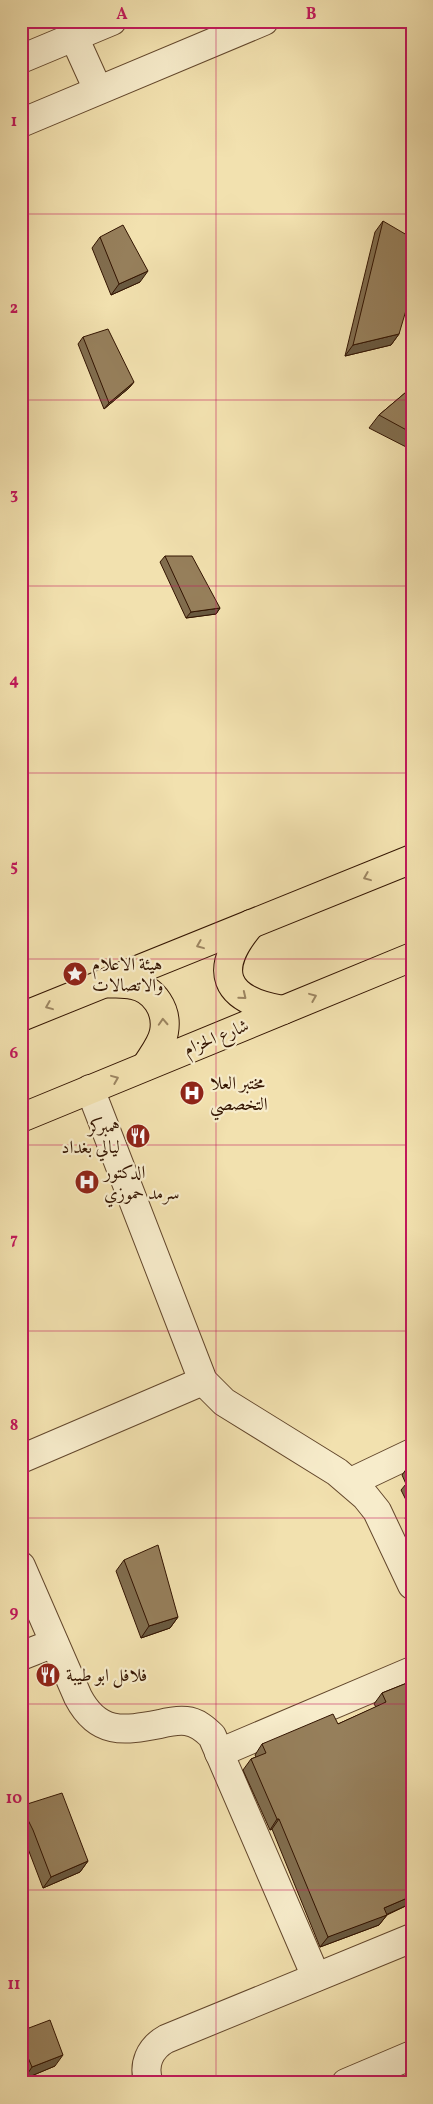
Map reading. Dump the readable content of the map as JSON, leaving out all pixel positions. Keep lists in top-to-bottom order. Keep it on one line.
{"streets":{"main road":["شارع الحزام"]},"places":{"place":["هيئة الاعلام والاتصالات"],"hospital":["مختبر العلا التخصصي","الدكتور سرمد حموزي"],"restaurant":["همبركر ليالي بغداد","فلافل ابو طيبة"]},"grid":{"columns":["A","B"],"rows":["1","2","3","4","5","6","7","8","9","10","11"]}}
